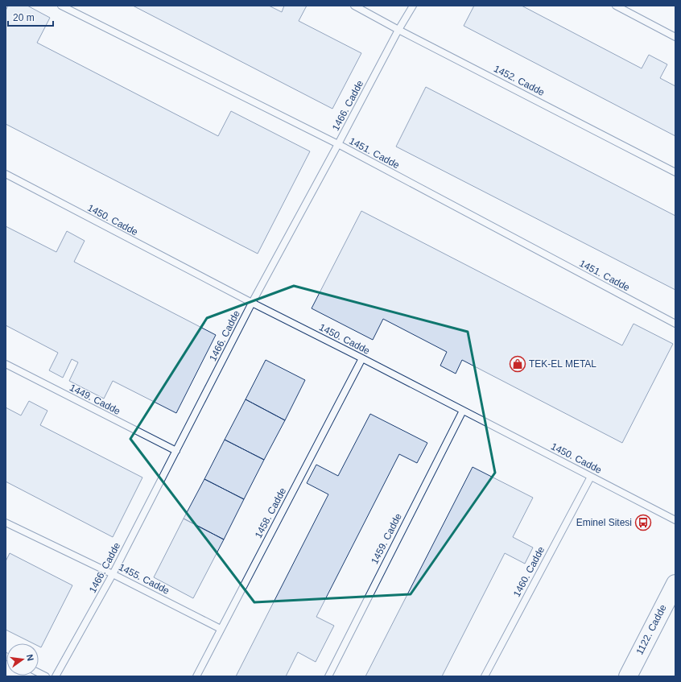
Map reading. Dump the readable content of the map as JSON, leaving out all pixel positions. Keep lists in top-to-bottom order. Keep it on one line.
{"streets":{"main road":["1122. Cadde"],"lane":["1452. Cadde","1466. Cadde","1451. Cadde","1450. Cadde","1449. Cadde","1458. Cadde","1459. Cadde","1460. Cadde","1455. Cadde"]},"crossings":[["1452. Cadde","1466. Cadde"],["1466. Cadde","1451. Cadde"],["1466. Cadde","1450. Cadde"],["1466. Cadde","1449. Cadde"],["1466. Cadde","1455. Cadde"],["1450. Cadde","1458. Cadde"],["1450. Cadde","1459. Cadde"],["1450. Cadde","1460. Cadde"],["1458. Cadde","1455. Cadde"]],"places":{"shop":["TEK-EL METAL"],"bus stop":["Eminel Sitesi"]},"scale_bar":"20 m","north":"right"}
